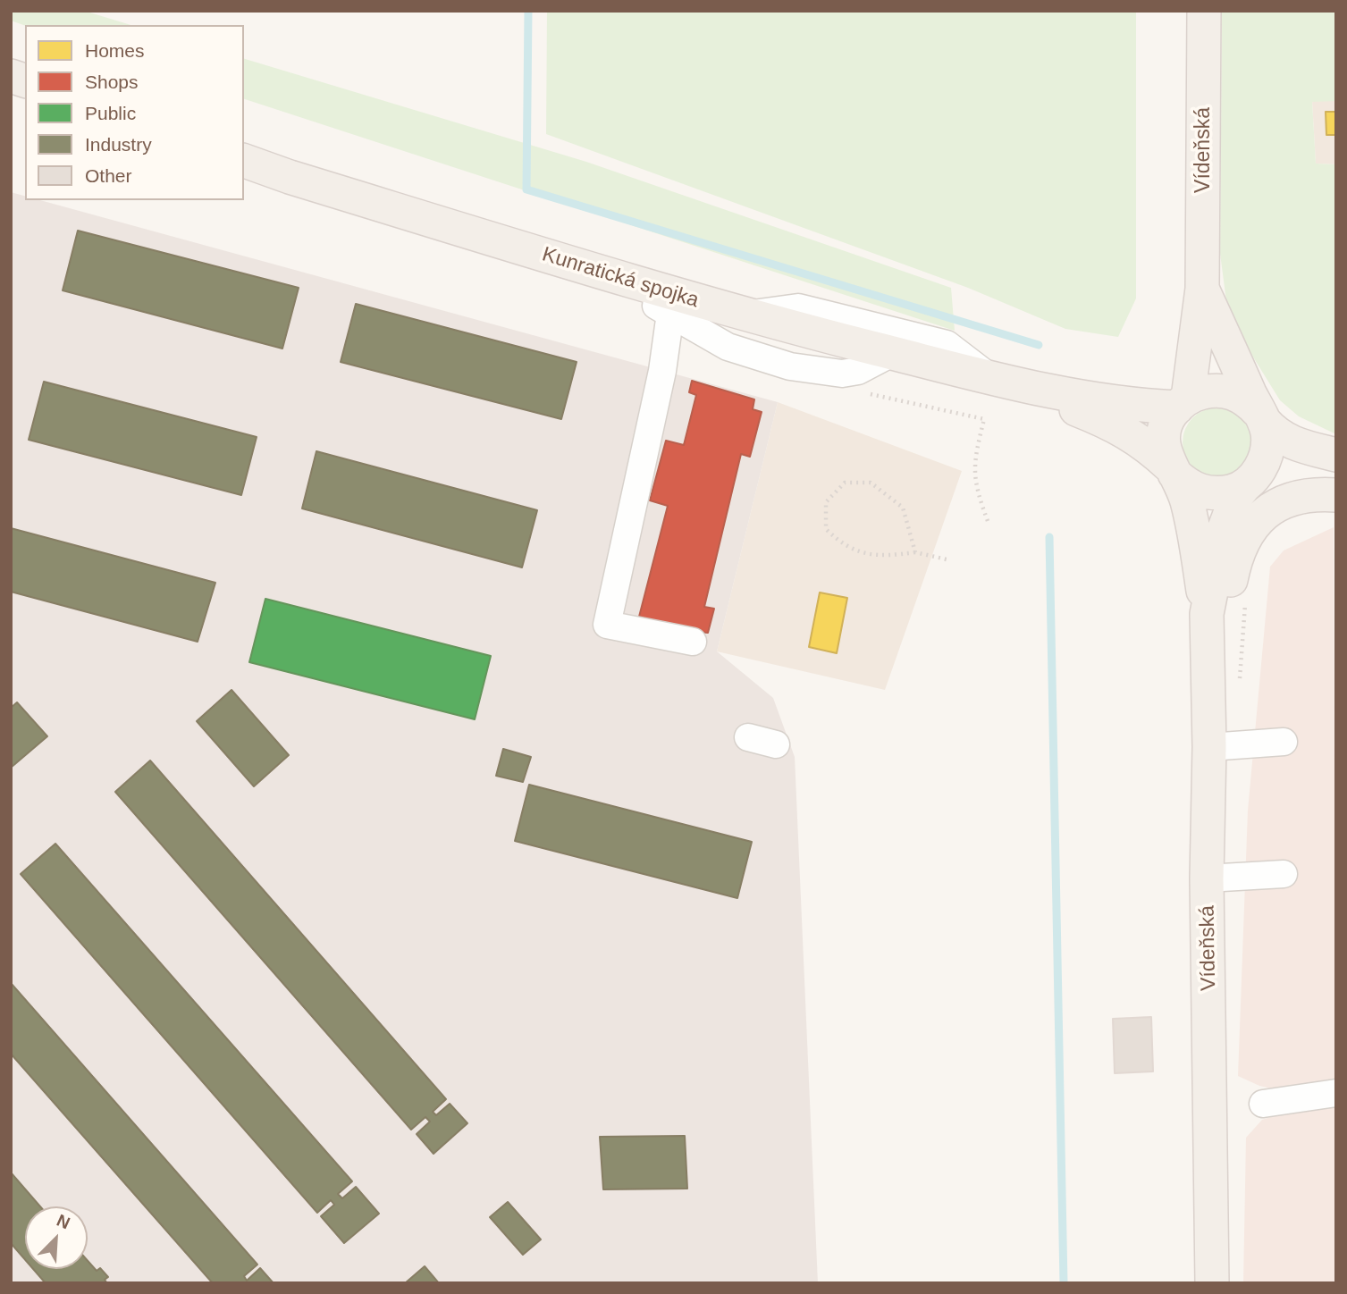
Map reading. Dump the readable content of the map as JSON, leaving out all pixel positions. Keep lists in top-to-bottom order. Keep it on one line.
{"streets":{"main road":["Vídeňská","Kunratická spojka"]},"crossings":[["Vídeňská","Kunratická spojka"]],"legend":["Homes","Shops","Public","Industry","Other"],"north":"top right"}
